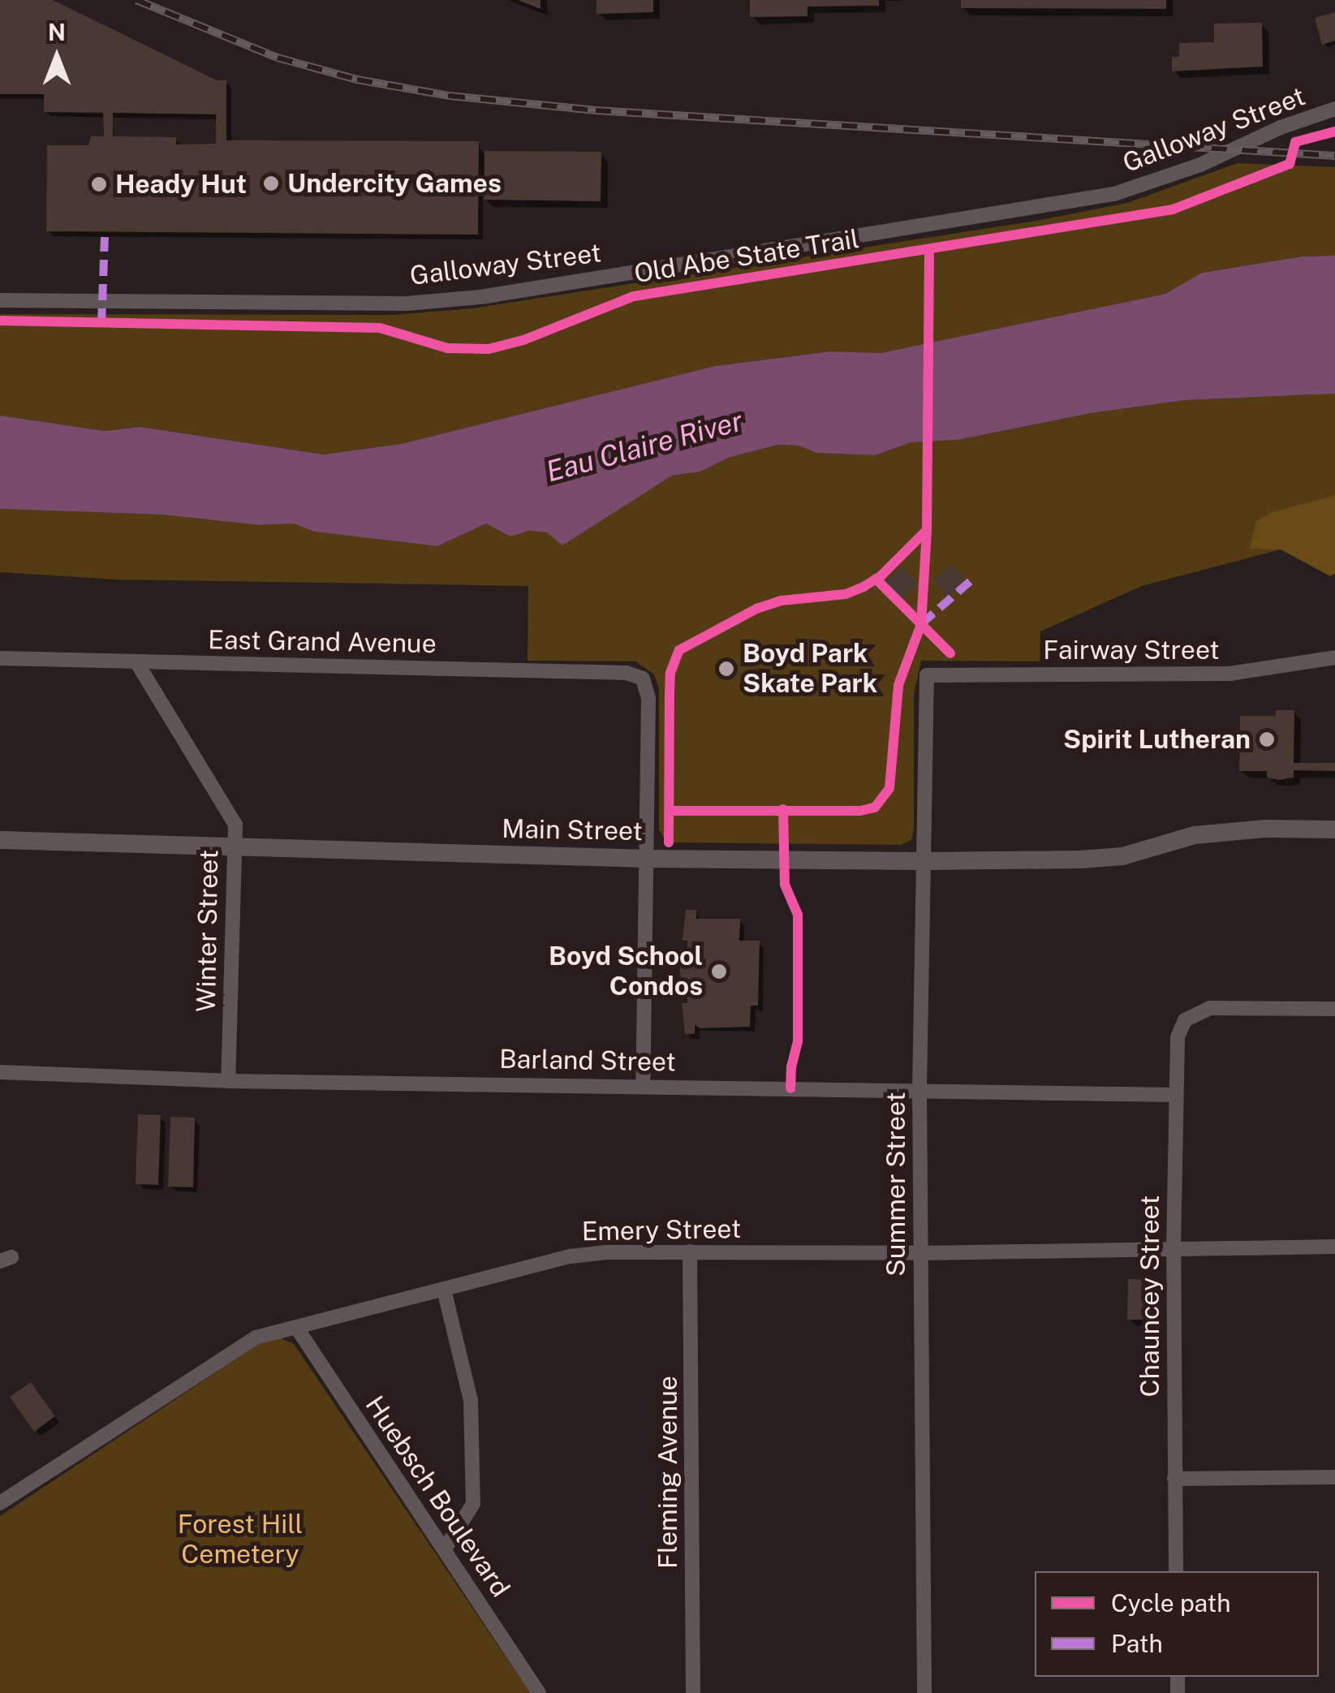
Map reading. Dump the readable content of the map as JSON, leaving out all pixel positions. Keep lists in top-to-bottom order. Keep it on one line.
{"streets":{"street":["Galloway Street","East Grand Avenue","Fairway Street","Main Street","Winter Street","Barland Street","Summer Street","Emery Street","Chauncey Street","Fleming Avenue","Huebsch Boulevard"],"cycle path":["Old Abe State Trail"]},"crossings":[["East Grand Avenue","Main Street"],["East Grand Avenue","Winter Street"],["Fairway Street","Summer Street"],["Main Street","Winter Street"],["Main Street","Summer Street"],["Winter Street","Barland Street"],["Barland Street","Summer Street"],["Barland Street","Chauncey Street"],["Summer Street","Emery Street"],["Emery Street","Chauncey Street"],["Emery Street","Fleming Avenue"],["Emery Street","Huebsch Boulevard"]],"water":["Eau Claire River"],"parks":["Forest Hill Cemetery"],"places":["Undercity Games","Heady Hut","Boyd Park Skate Park","Spirit Lutheran","Boyd School Condos"],"legend":["Cycle path","Path"],"north":"top"}
